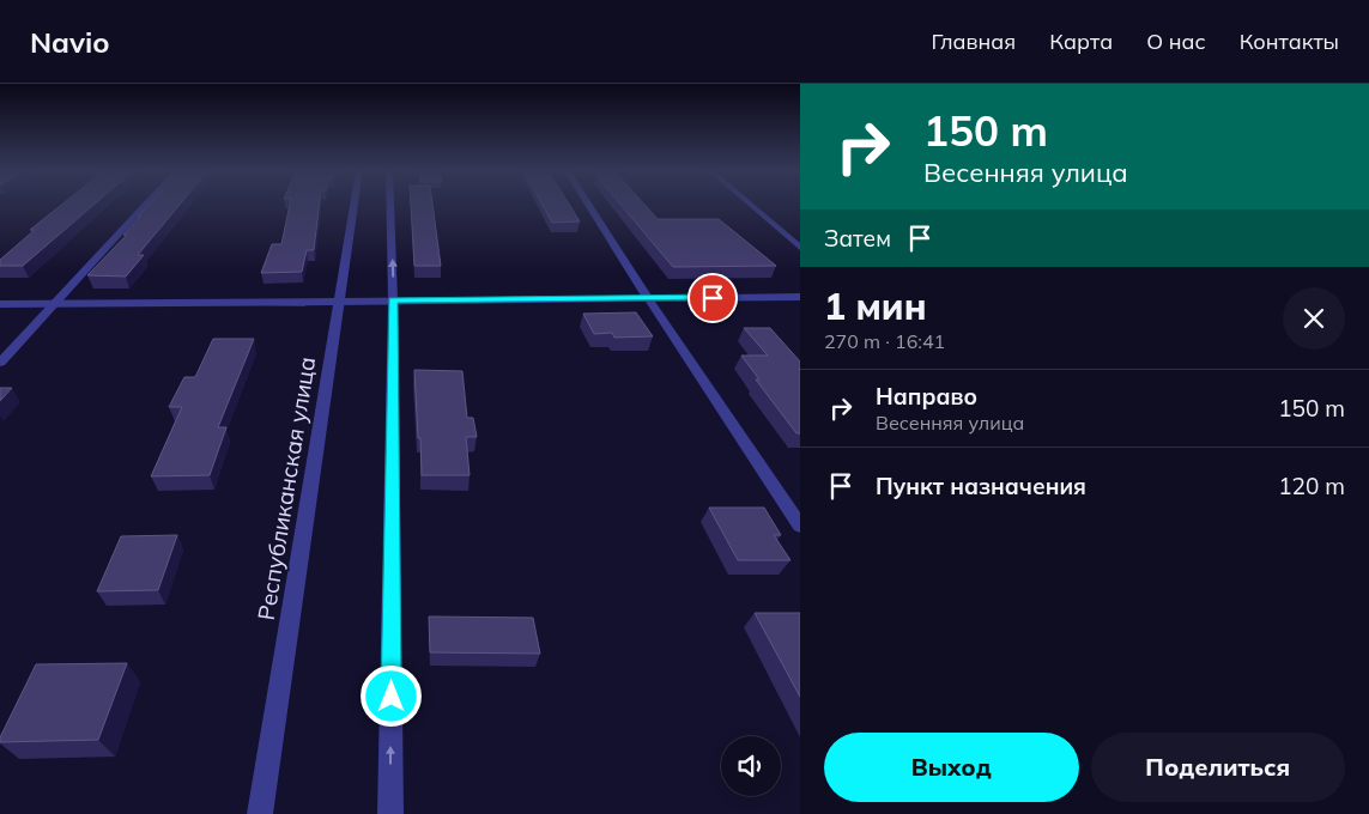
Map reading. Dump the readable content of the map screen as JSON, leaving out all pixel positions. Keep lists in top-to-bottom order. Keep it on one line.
{"streets":{"street":["Республиканская улица"]},"page":{"header":"Navio","nav":["Главная","Карта","О нас","Контакты"],"turn":["150 m","Весенняя улица"],"then":"Затем","heading":["1 мин","270 m · 16:41"],"list":[{"name":"Направо","note":"Весенняя улица","value":"150 m"},{"name":"Пункт назначения","value":"120 m"}],"buttons":["Выход","Поделиться"]}}
